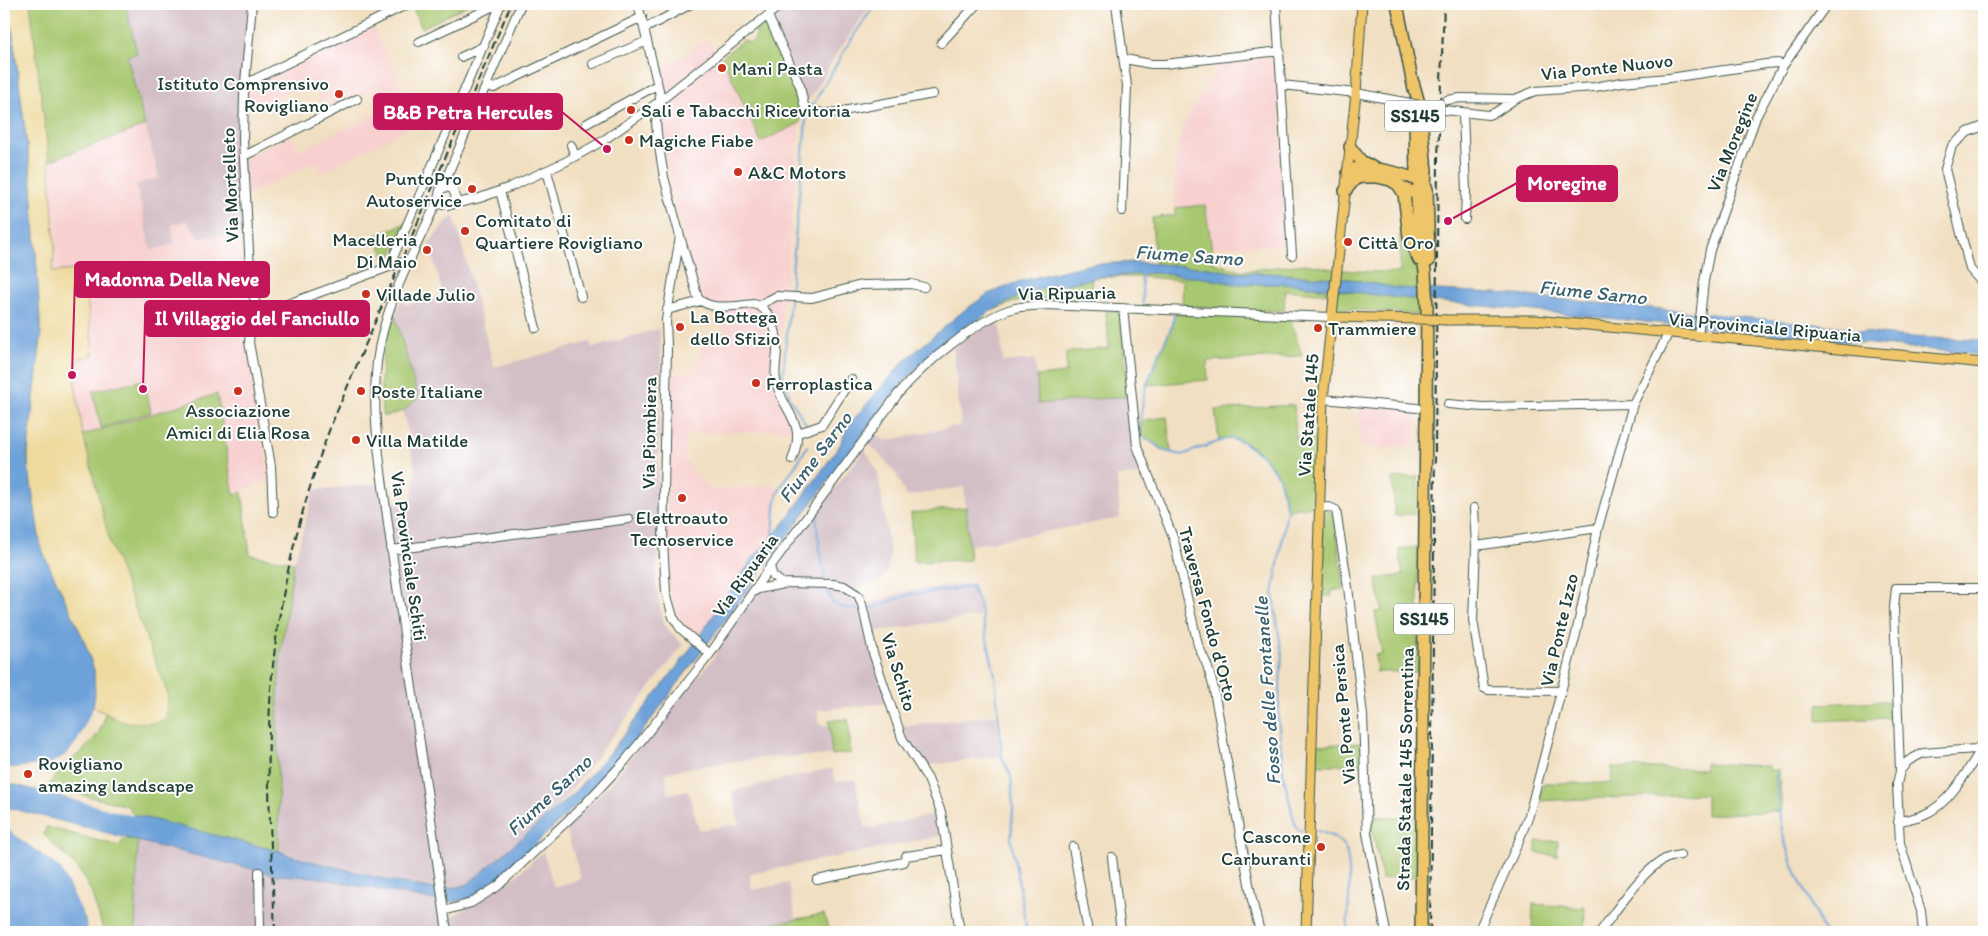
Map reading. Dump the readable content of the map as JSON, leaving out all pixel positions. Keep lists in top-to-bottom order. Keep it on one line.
{"streets":{"highway":["SS145","Strada Statale 145 Sorrentina"],"main road":["Via Provinciale Ripuaria","Via Statale 145"],"street":["Via Ponte Nuovo","Via Moregine","Via Mortelleto","Via Ripuaria","Via Piombiera","Via Provinciale Schiti","Traversa Fondo d'Orto","Via Ponte Izzo","Via Schito","Via Ponte Persica"]},"crossings":[["Via Ponte Nuovo","Via Moregine"],["Via Ponte Nuovo","Via Statale 145"],["SS145","Strada Statale 145 Sorrentina"],["Via Moregine","Via Provinciale Ripuaria"],["Via Ripuaria","Via Provinciale Ripuaria"],["Via Ripuaria","Via Statale 145"],["Via Ripuaria","Via Piombiera"],["Via Ripuaria","Via Provinciale Schiti"],["Via Ripuaria","Traversa Fondo d'Orto"],["Via Ripuaria","Via Schito"],["Via Provinciale Ripuaria","Via Statale 145"],["Via Provinciale Ripuaria","Via Ponte Izzo"],["Via Statale 145","Via Ponte Persica"]],"water":["Fiume Sarno","Fosso delle Fontanelle"],"places":["Mani Pasta","Istituto Comprensivo Rovigliano","Sali e Tabacchi Ricevitoria","Magiche Fiabe","B&B Petra Hercules","A&C Motors","PuntoPro Autoservice","Moregine","Comitato di Quartiere Rovigliano","Città Oro","Macelleria Di Maio","Villade Julio","La Bottega dello Sfizio","Trammiere","Madonna Della Neve","Ferroplastica","Il Villaggio del Fanciullo","Associazione Amici di Elia Rosa","Poste Italiane","Villa Matilde","Elettroauto Tecnoservice","Rovigliano amazing landscape","Cascone Carburanti"]}
